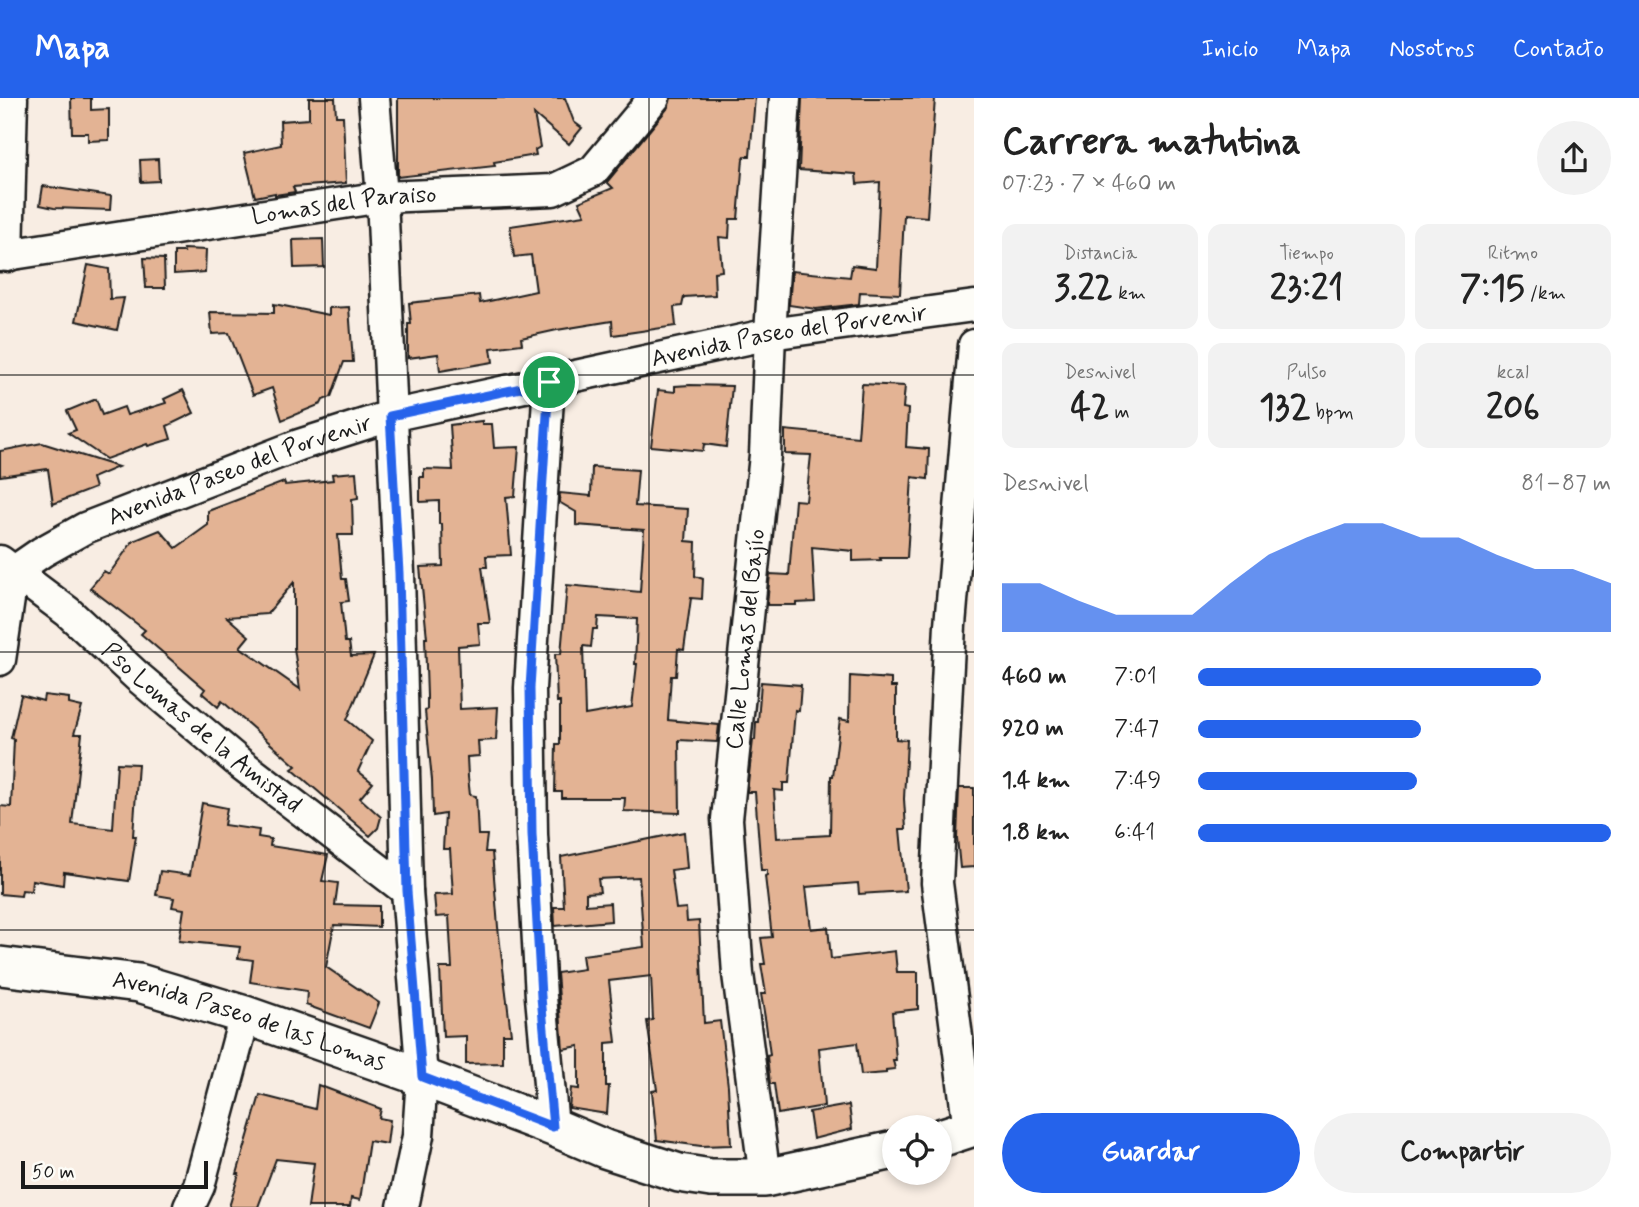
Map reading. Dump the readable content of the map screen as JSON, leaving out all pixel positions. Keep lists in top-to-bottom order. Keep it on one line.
{"streets":{"street":["Lomas del Paraiso","Avenida Paseo del Porvenir","Calle Lomas del Bajío","Pso Lomas de la Amistad","Avenida Paseo de las Lomas"]},"crossings":[["Avenida Paseo del Porvenir","Calle Lomas del Bajío"],["Avenida Paseo del Porvenir","Pso Lomas de la Amistad"],["Calle Lomas del Bajío","Avenida Paseo de las Lomas"]],"scale_bar":"50 m","page":{"header":"Mapa","nav":["Inicio","Mapa","Nosotros","Contacto"],"heading":["Carrera matutina","07:23 · 7 × 460 m"],"stats":[["Distancia","3.22 km"],["Tiempo","23:21"],["Ritmo","7:15 /km"],["Desnivel","42 m"],["Pulso","132 bpm"],["kcal","206"]],"chart":["Desnivel","81–87 m"],"list":[{"name":"460 m","note":"7:01"},{"name":"920 m","note":"7:47"},{"name":"1.4 km","note":"7:49"},{"name":"1.8 km","note":"6:41"}],"buttons":["Guardar","Compartir"],"scale":"50 m"}}
